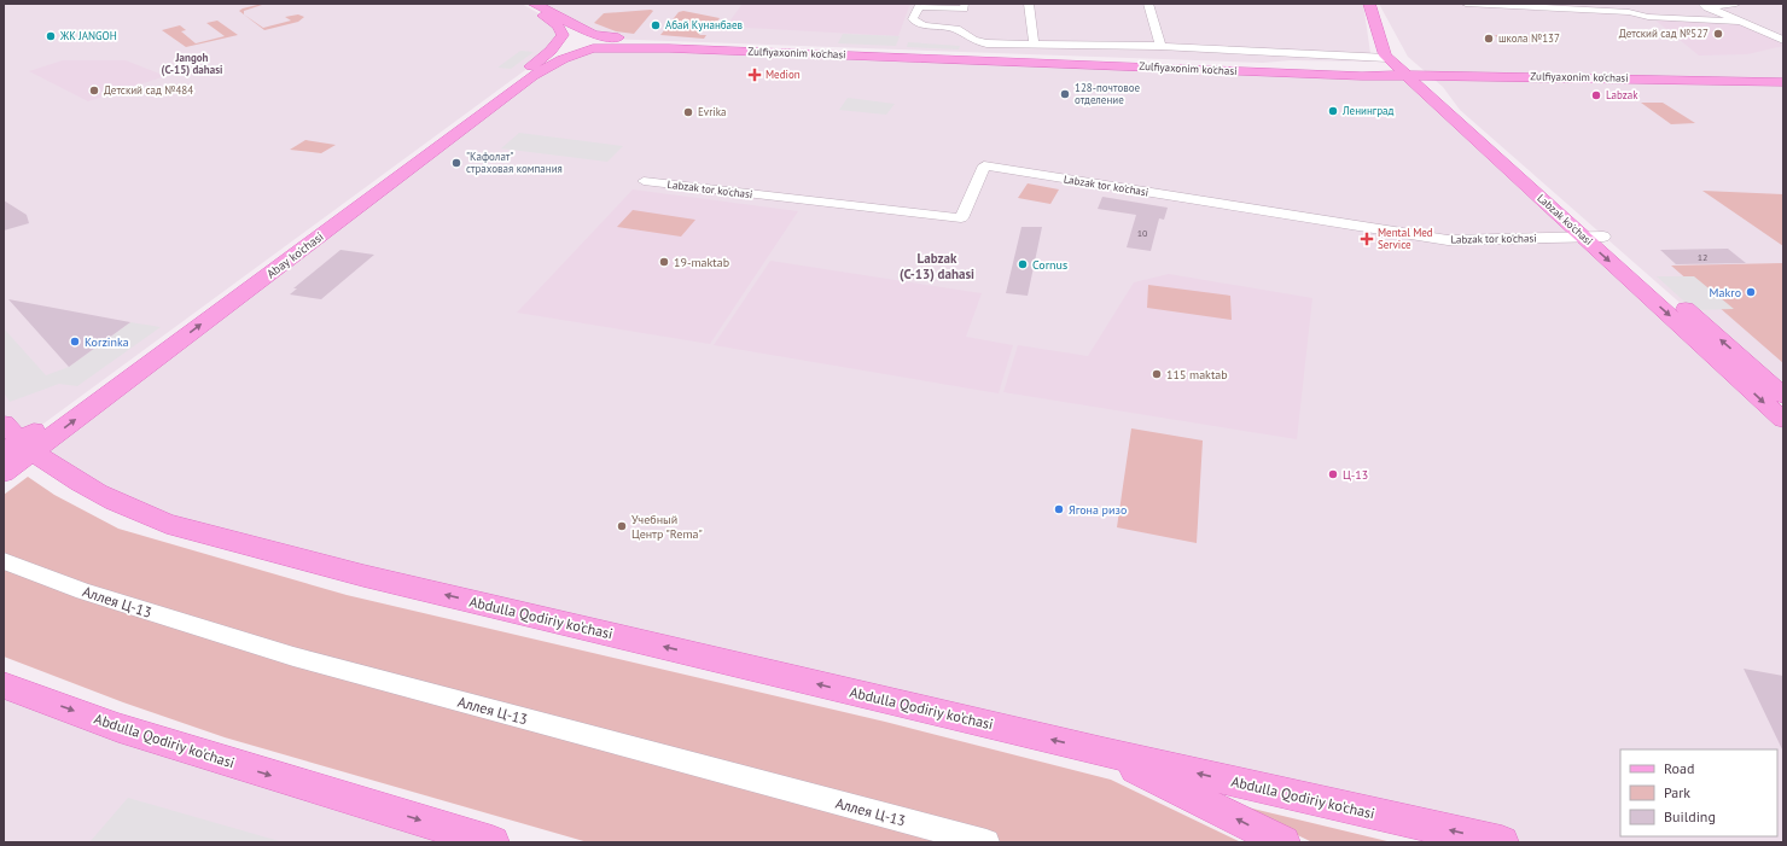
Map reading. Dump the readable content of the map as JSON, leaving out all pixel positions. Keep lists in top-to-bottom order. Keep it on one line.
{"streets":{"main road":["Zulfiyaxonim ko'chasi","Labzak ko'chasi","Abay ko'chasi","Abdulla Qodiriy ko'chasi"],"street":["Labzak tor ko'chasi","Аллея Ц-13"]},"crossings":[["Zulfiyaxonim ko'chasi","Labzak ko'chasi"],["Zulfiyaxonim ko'chasi","Abay ko'chasi"],["Labzak tor ko'chasi","Labzak ko'chasi"],["Abay ko'chasi","Abdulla Qodiriy ko'chasi"]],"districts":["Jangoh (C-15) dahasi","Labzak (C-13) dahasi"],"places":{"other":["Абай Кунанбаев","Детский сад №527","ЖК JANGOH","школа №137","Детский сад №484","128-почтовое отделение","Labzak","Ленинград","Evrika","\"Кафолат\" страховая компания","19-maktab","Cornus","Makro","Korzinka","115 maktab","Ц-13","Ягона ризо","Учебный Центр \"Rema\""],"health":["Medion","Mental Med Service"]},"house_numbers":["10","12"],"legend":["Road","Park","Building"]}
